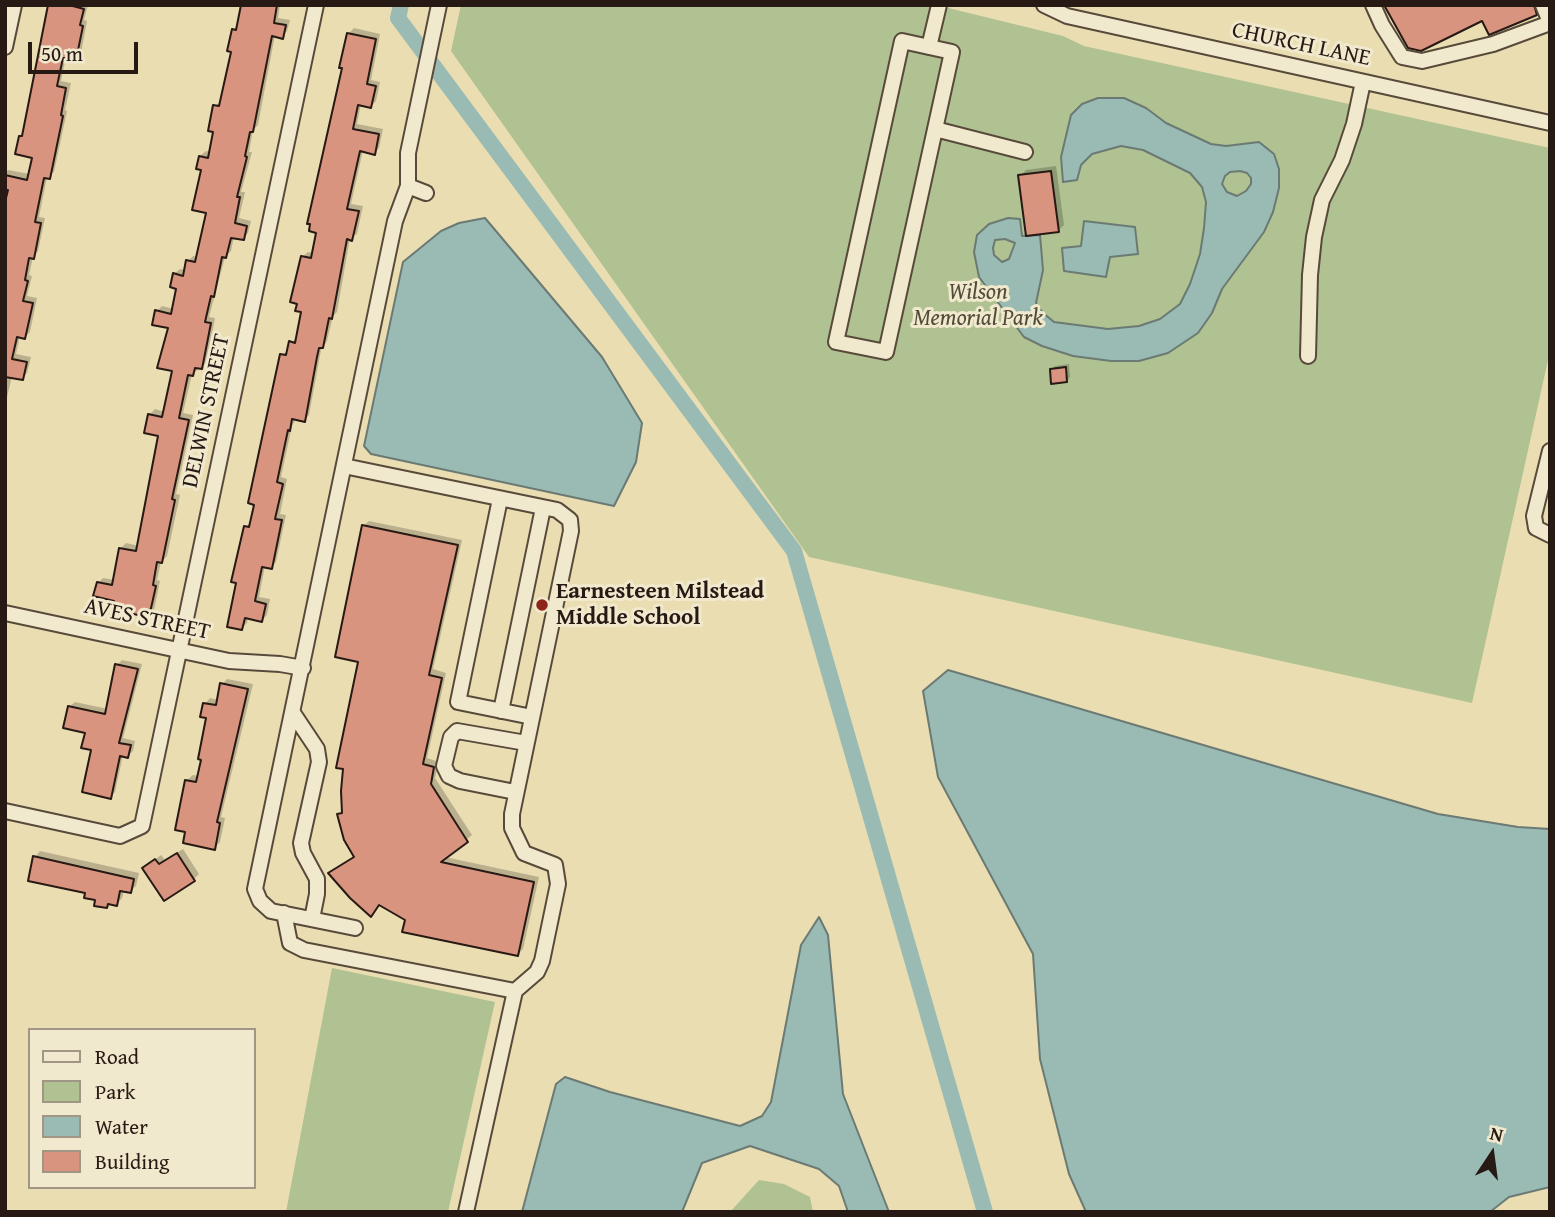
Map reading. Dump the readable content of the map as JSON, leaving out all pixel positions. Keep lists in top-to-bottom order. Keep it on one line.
{"streets":{"street":["CHURCH LANE","DELWIN STREET","AVES STREET"]},"crossings":[["DELWIN STREET","AVES STREET"]],"parks":["Wilson Memorial Park"],"places":["Earnesteen Milstead Middle School"],"legend":["Road","Park","Water","Building"],"scale_bar":"50 m","north":"top"}
